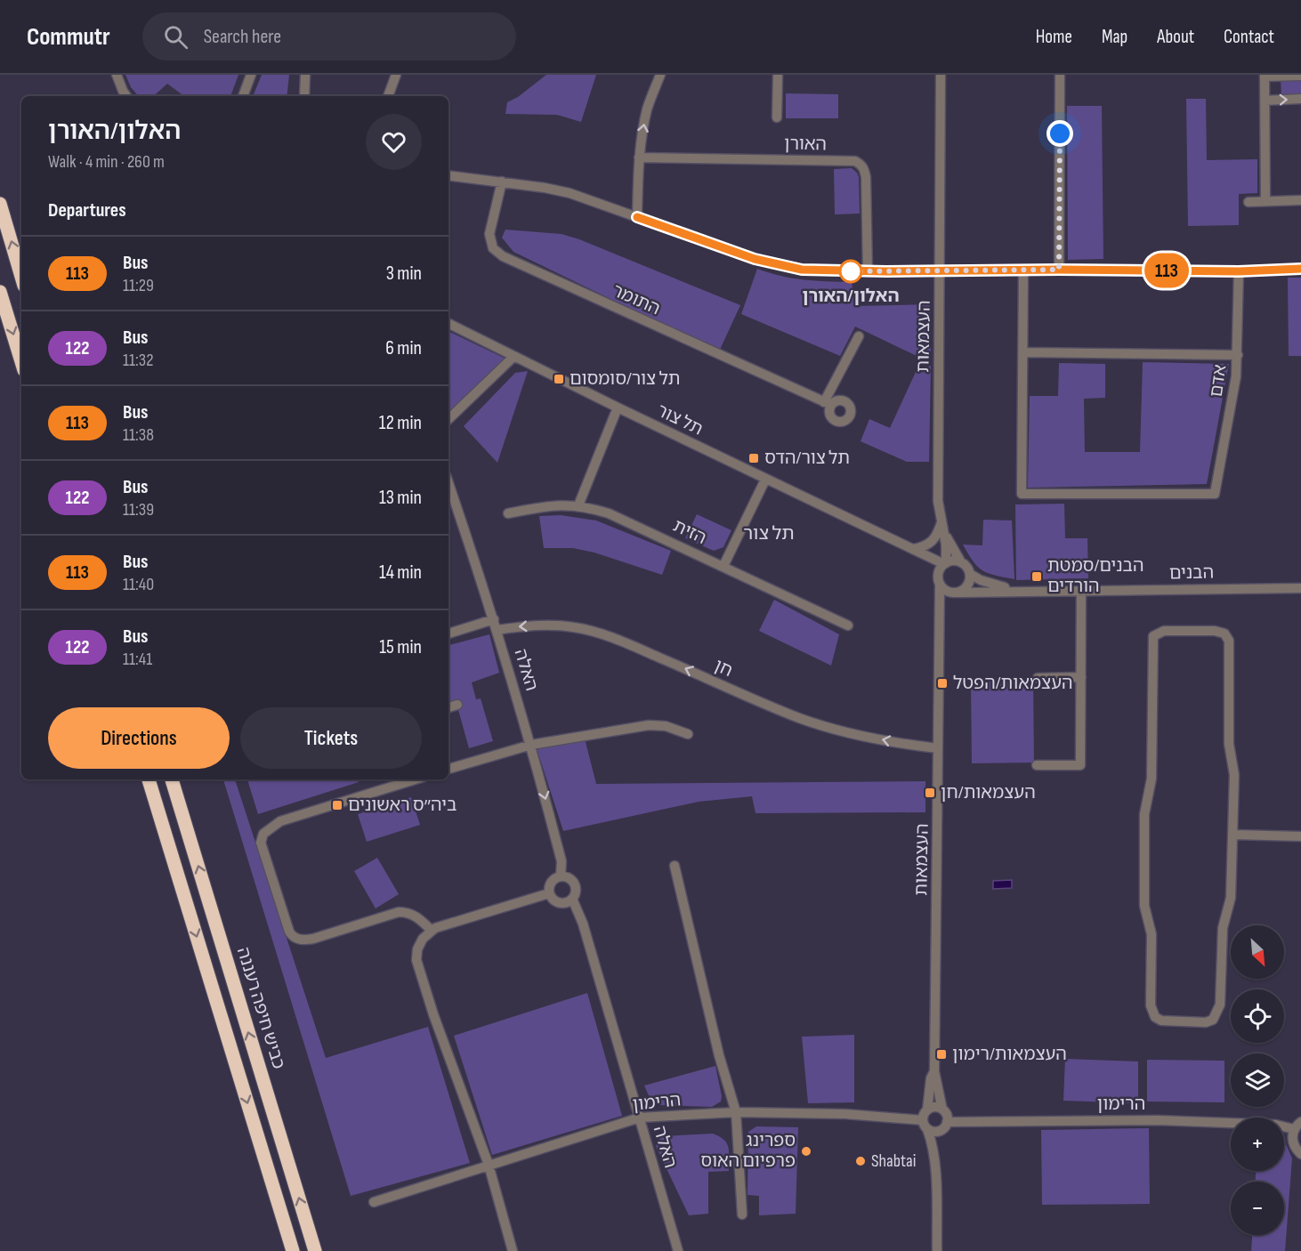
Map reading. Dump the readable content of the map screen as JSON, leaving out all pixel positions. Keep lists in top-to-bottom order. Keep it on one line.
{"streets":{"highway":["כביש חיפה רעננה"],"street":["האורן","התומר","העצמאות","אדם","תל צור","הזית","הבנים","חן","האלה","הרימון"]},"crossings":[["העצמאות","תל צור"],["העצמאות","הבנים"],["העצמאות","חן"],["העצמאות","הרימון"],["תל צור","הבנים"],["חן","האלה"],["האלה","הרימון"]],"one_way":["חן"],"districts":["תל צור"],"places":{"other":["האלון/האורן","ספרינג פרפיום האוס","Shabtai"],"transit":["תל צור/סומסום","תל צור/הדס","הבנים/סמטת הורדים","העצמאות/הפטל","העצמאות/חן","ביה״ס ראשונים","העצמאות/רימון"]},"lines":["bus line 113"],"north":"bottom right","page":{"header":"Commutr","search":"Search here","nav":["Home","Map","About","Contact"],"on_map":"113","heading":[["האלון/האורן","Walk · 4 min · 260 m"],"Departures"],"list":[{"mark":"113","name":"Bus","note":"11:29","value":"3 min"},{"mark":"122","name":"Bus","note":"11:32","value":"6 min"},{"mark":"113","name":"Bus","note":"11:38","value":"12 min"},{"mark":"122","name":"Bus","note":"11:39","value":"13 min"},{"mark":"113","name":"Bus","note":"11:40","value":"14 min"},{"mark":"122","name":"Bus","note":"11:41","value":"15 min"}],"buttons":["Directions","Tickets"],"map_buttons":["+","−"]}}
